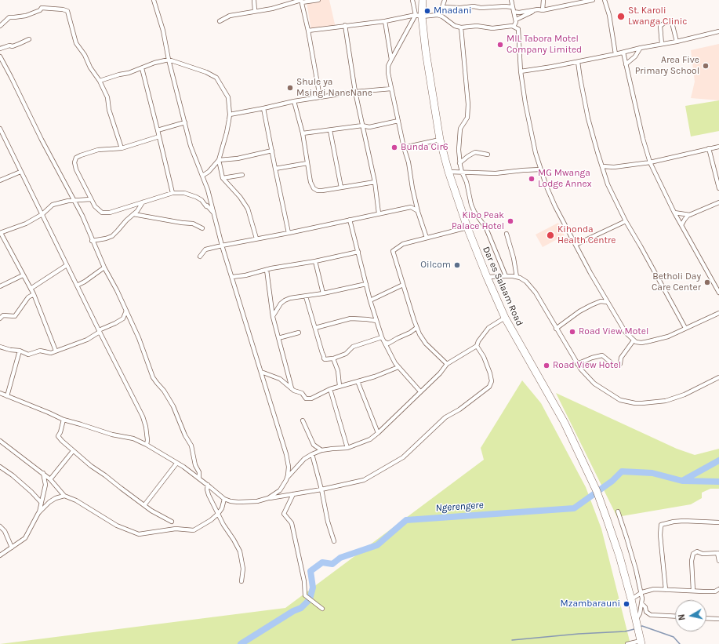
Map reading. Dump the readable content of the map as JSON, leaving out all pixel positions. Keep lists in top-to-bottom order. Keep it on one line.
{"streets":{"highway":["Dar es Salaam Road"]},"water":["Ngerengere"],"places":["Mnadani","St. Karoli Lwanga Clinic","MIL Tabora Motel Company Limited","Area Five Primary School","Shule ya Msingi NaneNane","Bunda Cir6","MG Mwanga Lodge Annex","Kibo Peak Palace Hotel","Kihonda Health Centre","Oilcom","Betholi Day Care Center","Road View Motel","Road View Hotel","Mzambarauni"],"north":"left"}
